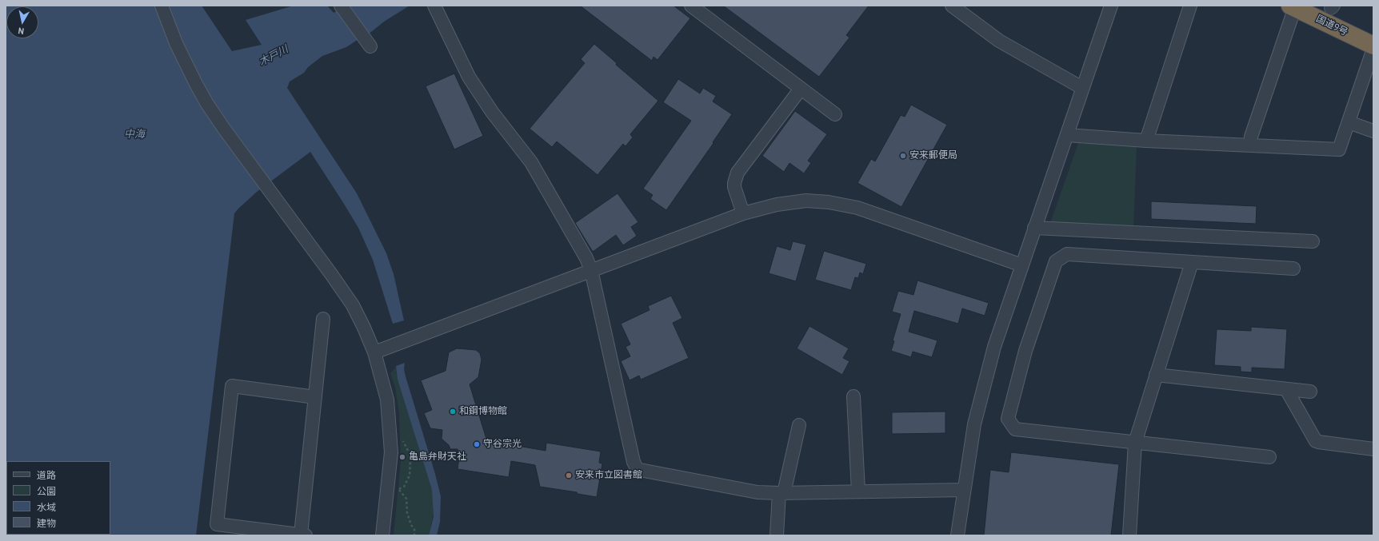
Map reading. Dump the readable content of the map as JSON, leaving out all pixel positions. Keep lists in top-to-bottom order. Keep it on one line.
{"streets":{"highway":["国道9号"]},"water":["木戸川","中海"],"places":["安来郵便局","和鋼博物館","守谷宗光","亀島弁財天社","安来市立図書館"],"legend":["道路","公園","水域","建物"],"north":"bottom"}
